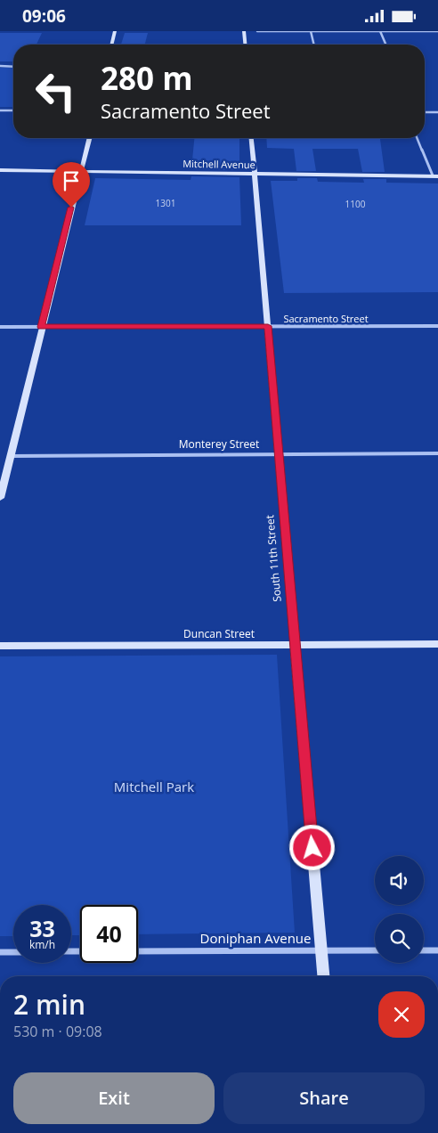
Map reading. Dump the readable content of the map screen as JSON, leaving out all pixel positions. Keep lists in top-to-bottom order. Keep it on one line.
{"streets":{"street":["Mitchell Avenue","Sacramento Street","Monterey Street","South 11th Street","Duncan Street","Doniphan Avenue"]},"crossings":[["Mitchell Avenue","South 11th Street"],["Sacramento Street","South 11th Street"],["Monterey Street","South 11th Street"],["South 11th Street","Duncan Street"],["South 11th Street","Doniphan Avenue"]],"parks":["Mitchell Park"],"house_numbers":["1301","1100"],"page":{"status":"09:06","turn":["280 m","Sacramento Street"],"speed":"33 km/h","limit":"40","heading":["2 min","530 m · 09:08"],"buttons":["Exit","Share"]}}
